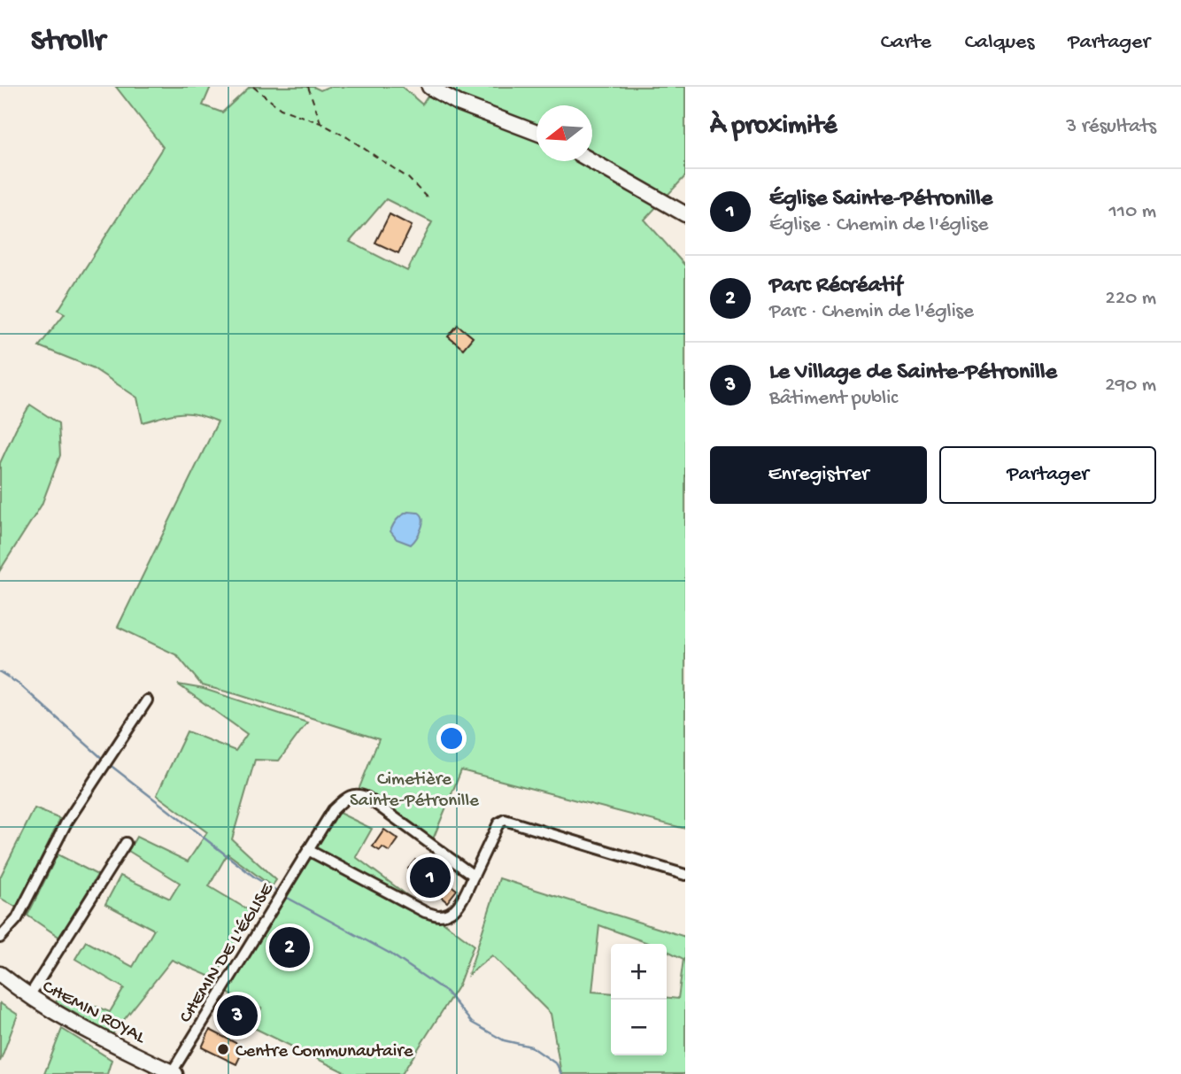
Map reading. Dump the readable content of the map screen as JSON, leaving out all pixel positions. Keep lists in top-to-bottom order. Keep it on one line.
{"streets":{"main road":["CHEMIN ROYAL"],"street":["CHEMIN DE L'ÉGLISE"]},"crossings":[["CHEMIN DE L'ÉGLISE","CHEMIN ROYAL"]],"parks":["Cimetière Sainte-Pétronille"],"places":["Centre Communautaire"],"north":"left","page":{"header":"Strollr","nav":["Carte","Calques","Partager"],"heading":["À proximité","3 résultats"],"list":[{"mark":"1","name":"Église Sainte-Pétronille","note":"Église · Chemin de l'église","value":"110 m"},{"mark":"2","name":"Parc Récréatif","note":"Parc · Chemin de l'église","value":"220 m"},{"mark":"3","name":"Le Village de Sainte-Pétronille","note":"Bâtiment public","value":"290 m"}],"buttons":["Enregistrer","Partager"],"pins":["1","2","3"],"map_buttons":["+","−"]}}
